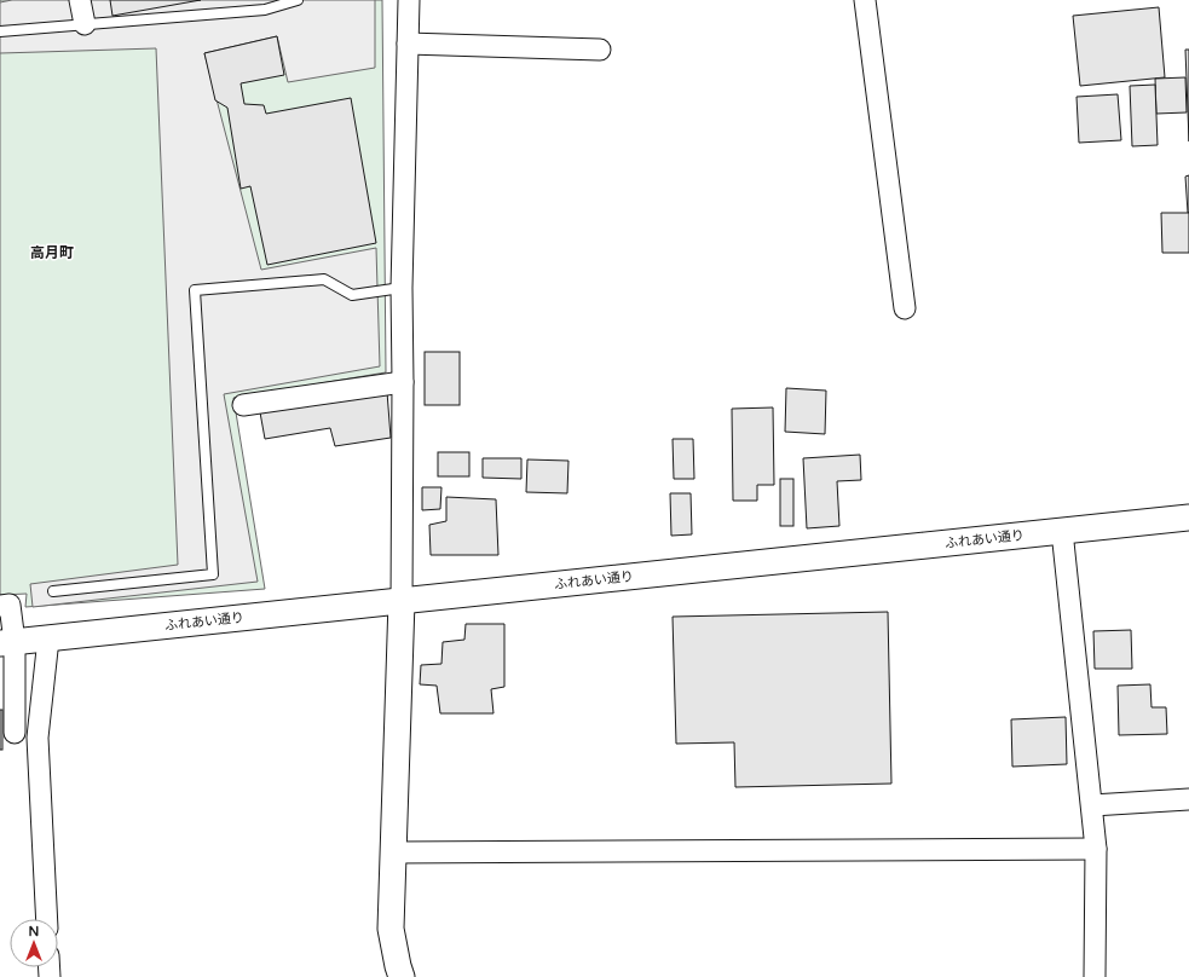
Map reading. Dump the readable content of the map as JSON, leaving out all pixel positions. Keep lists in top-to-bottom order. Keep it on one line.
{"streets":{"street":["ふれあい通り"]},"districts":["高月町"],"north":"top"}
